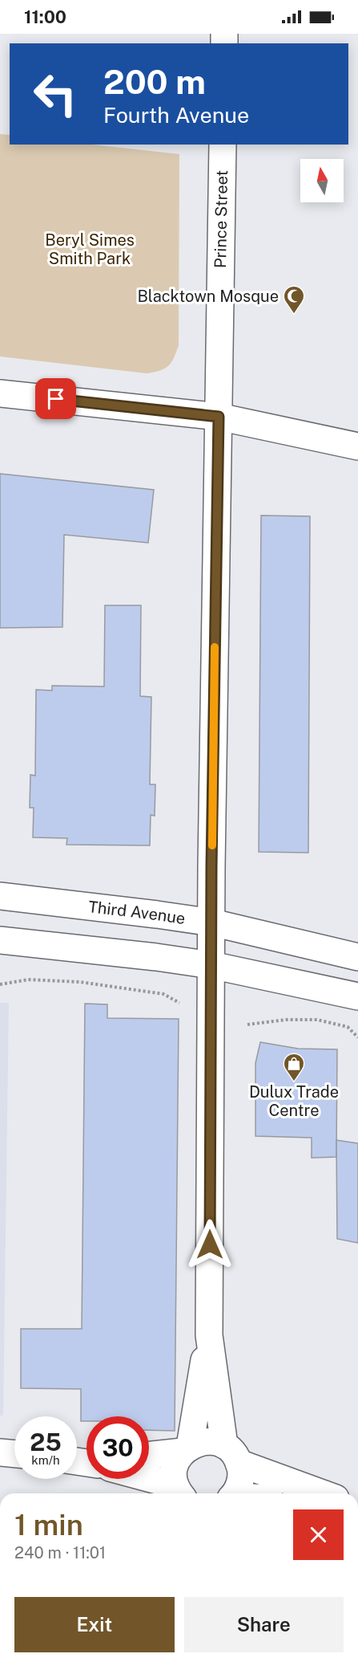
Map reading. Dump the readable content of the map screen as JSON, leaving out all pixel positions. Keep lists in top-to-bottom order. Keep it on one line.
{"streets":{"street":["Prince Street","Third Avenue"]},"crossings":[["Prince Street","Third Avenue"]],"parks":["Beryl Simes Smith Park"],"places":{"mosque":["Blacktown Mosque"],"shop":["Dulux Trade Centre"]},"north":"top","page":{"status":"11:00","turn":["200 m","Fourth Avenue"],"speed":"25 km/h","limit":"30","heading":["1 min","240 m · 11:01"],"buttons":["Exit","Share"]}}
